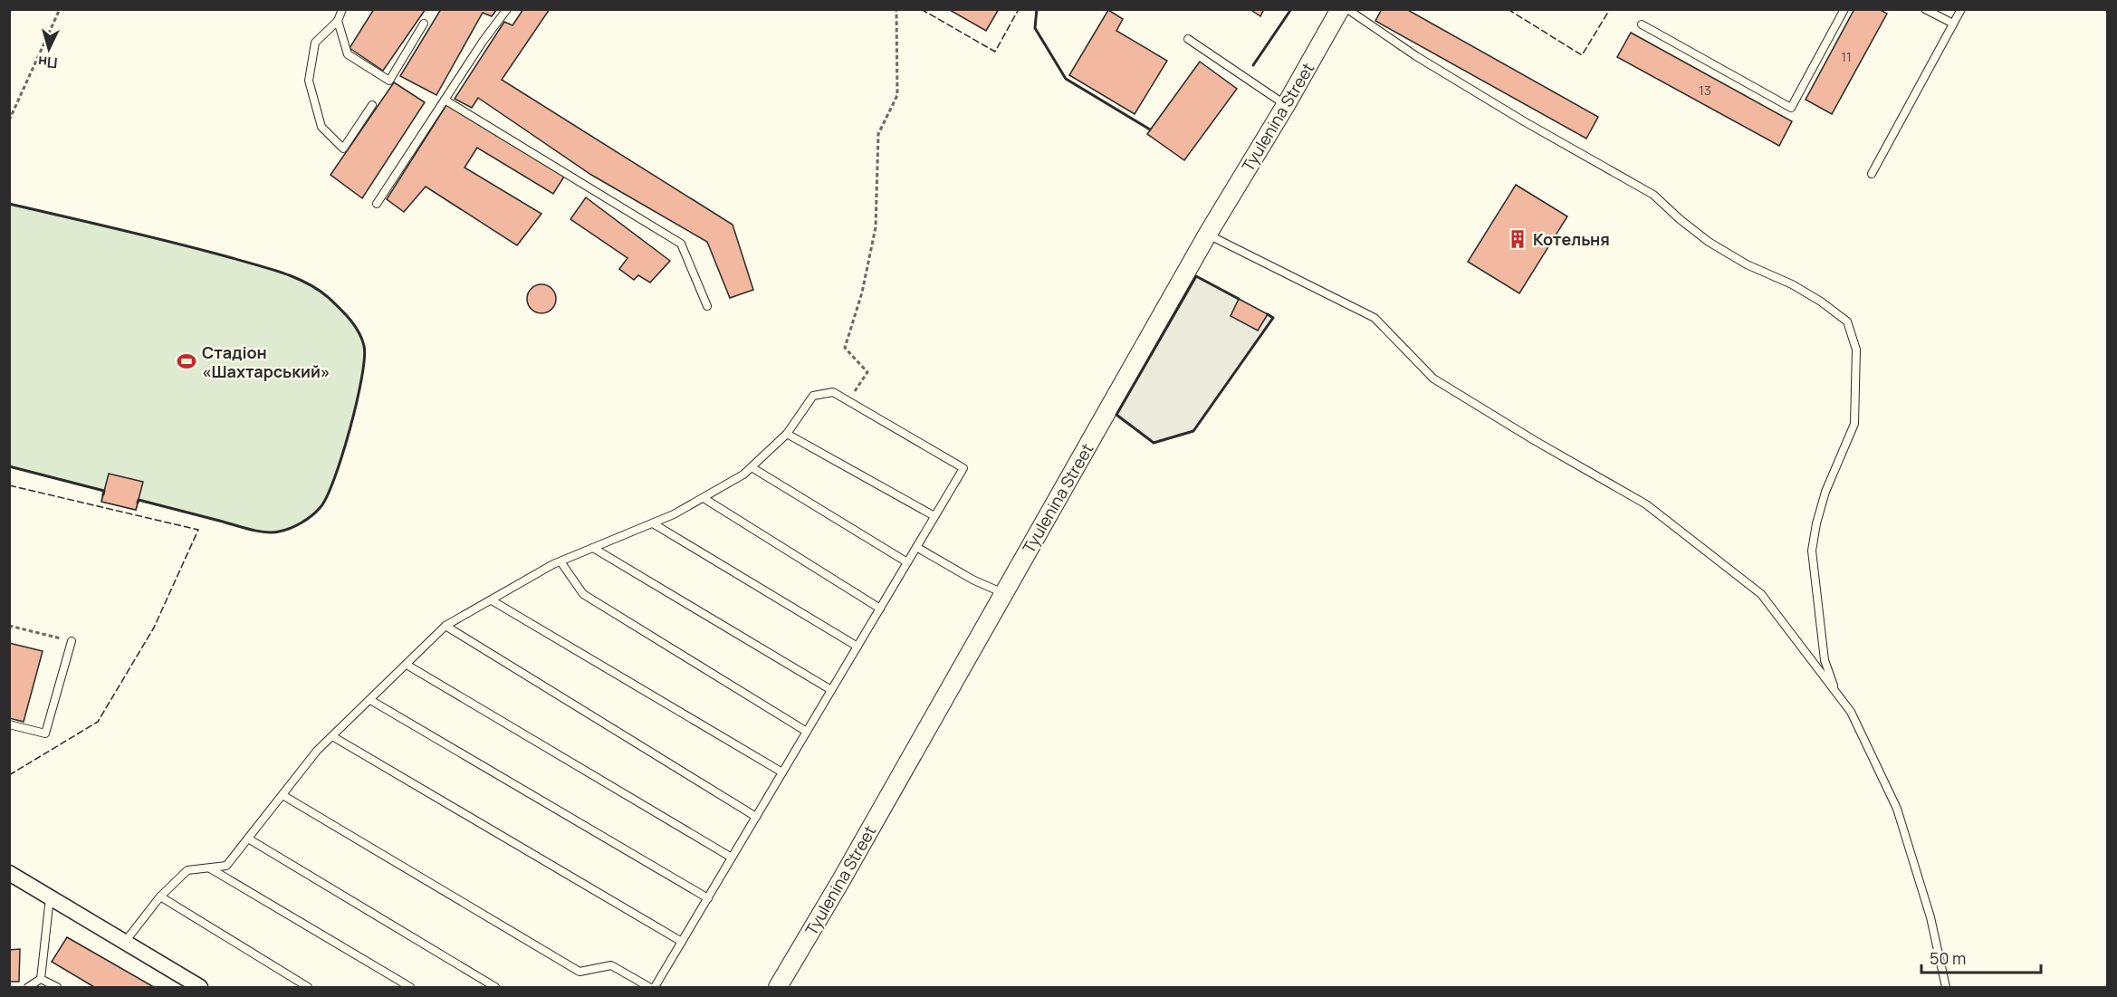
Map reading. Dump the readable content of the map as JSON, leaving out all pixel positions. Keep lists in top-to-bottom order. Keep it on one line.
{"streets":{"street":["Tyulenina Street"]},"places":{"building":["Котельня"],"sports":["Стадіон «Шахтарський»"]},"house_numbers":["11","13"],"scale_bar":"50 m","north":"bottom"}
